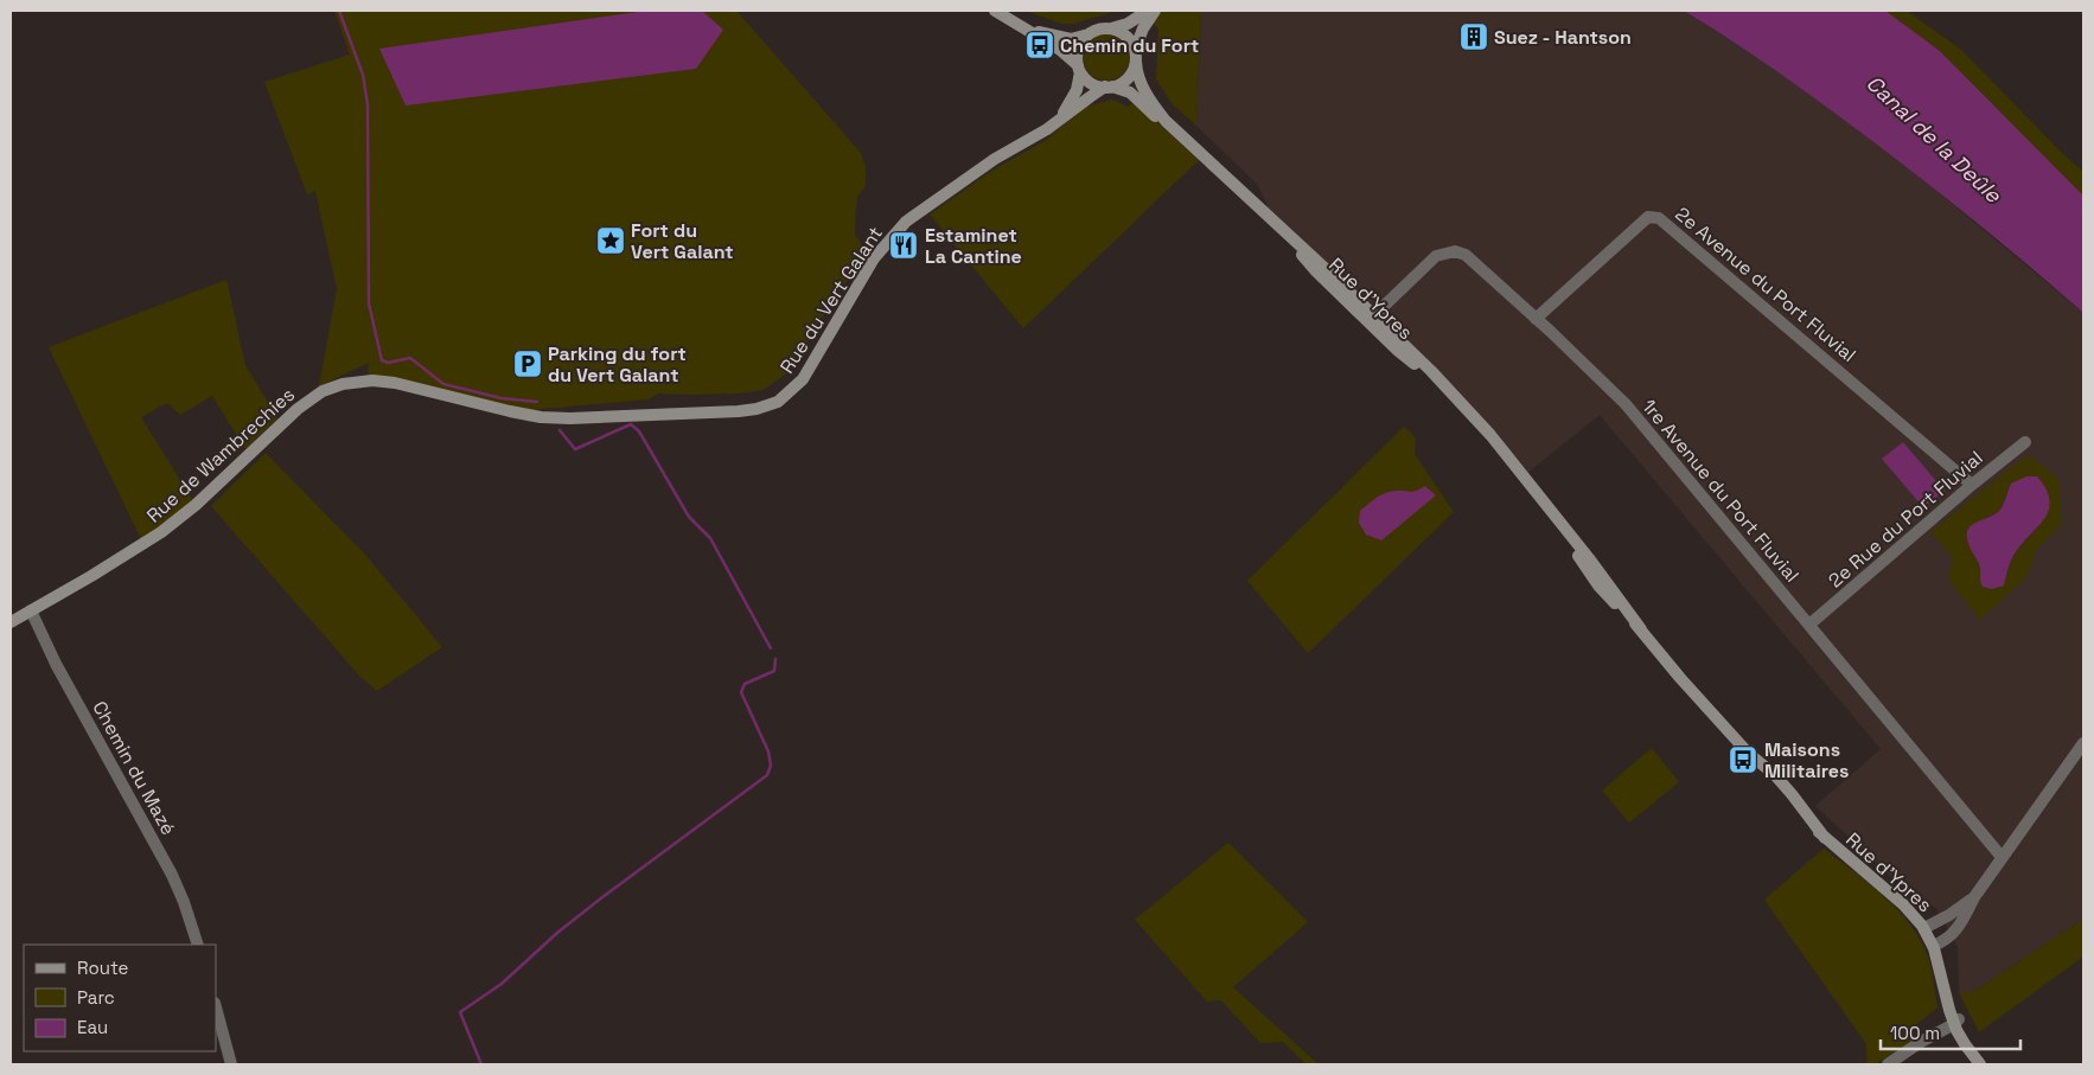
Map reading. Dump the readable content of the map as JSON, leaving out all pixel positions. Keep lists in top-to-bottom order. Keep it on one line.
{"streets":{"main road":["Rue d'Ypres","Rue du Vert Galant","Rue de Wambrechies"],"street":["2e Avenue du Port Fluvial","1re Avenue du Port Fluvial","2e Rue du Port Fluvial","Chemin du Mazé"]},"crossings":[["2e Avenue du Port Fluvial","1re Avenue du Port Fluvial"],["2e Avenue du Port Fluvial","2e Rue du Port Fluvial"],["Rue d'Ypres","Rue du Vert Galant"],["Rue d'Ypres","1re Avenue du Port Fluvial"],["Rue du Vert Galant","Rue de Wambrechies"],["Rue de Wambrechies","Chemin du Mazé"],["1re Avenue du Port Fluvial","2e Rue du Port Fluvial"]],"water":["Canal de la Deûle"],"places":{"building":["Suez - Hantson"],"bus stop":["Chemin du Fort","Maisons Militaires"],"place":["Fort du Vert Galant"],"restaurant":["Estaminet La Cantine"],"parking":["Parking du fort du Vert Galant"]},"legend":["Route","Parc","Eau"],"scale_bar":"100 m"}
